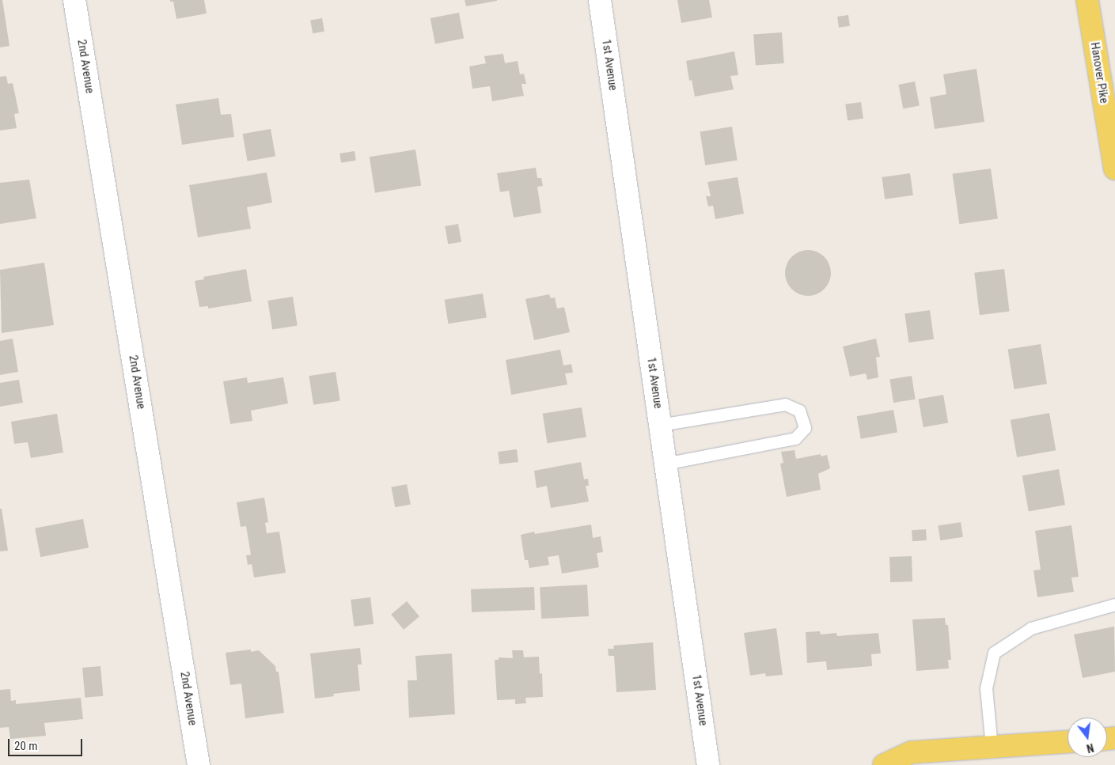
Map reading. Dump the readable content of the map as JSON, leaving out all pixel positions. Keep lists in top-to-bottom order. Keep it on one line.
{"streets":{"main road":["Hanover Pike"],"street":["1st Avenue","2nd Avenue"]},"scale_bar":"20 m","north":"bottom"}
